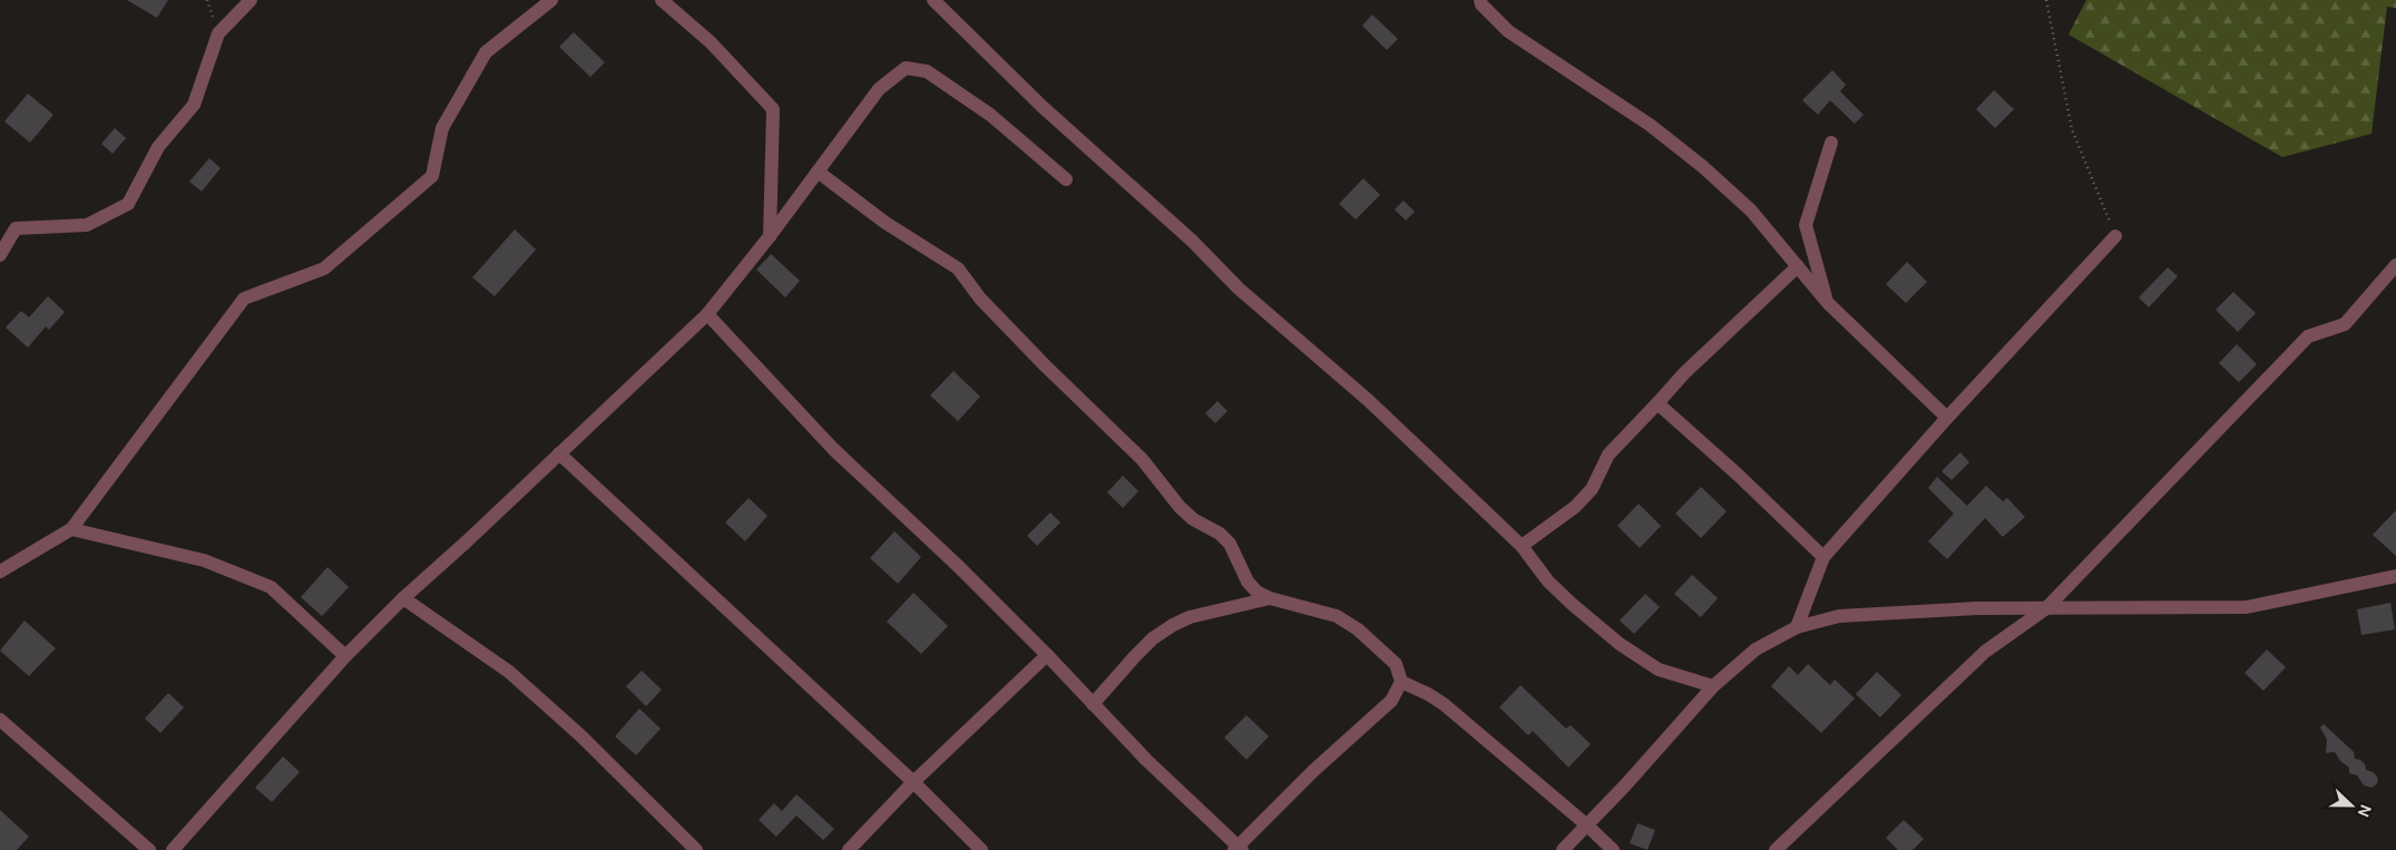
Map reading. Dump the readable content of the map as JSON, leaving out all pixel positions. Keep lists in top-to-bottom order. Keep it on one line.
{"north":"right"}
